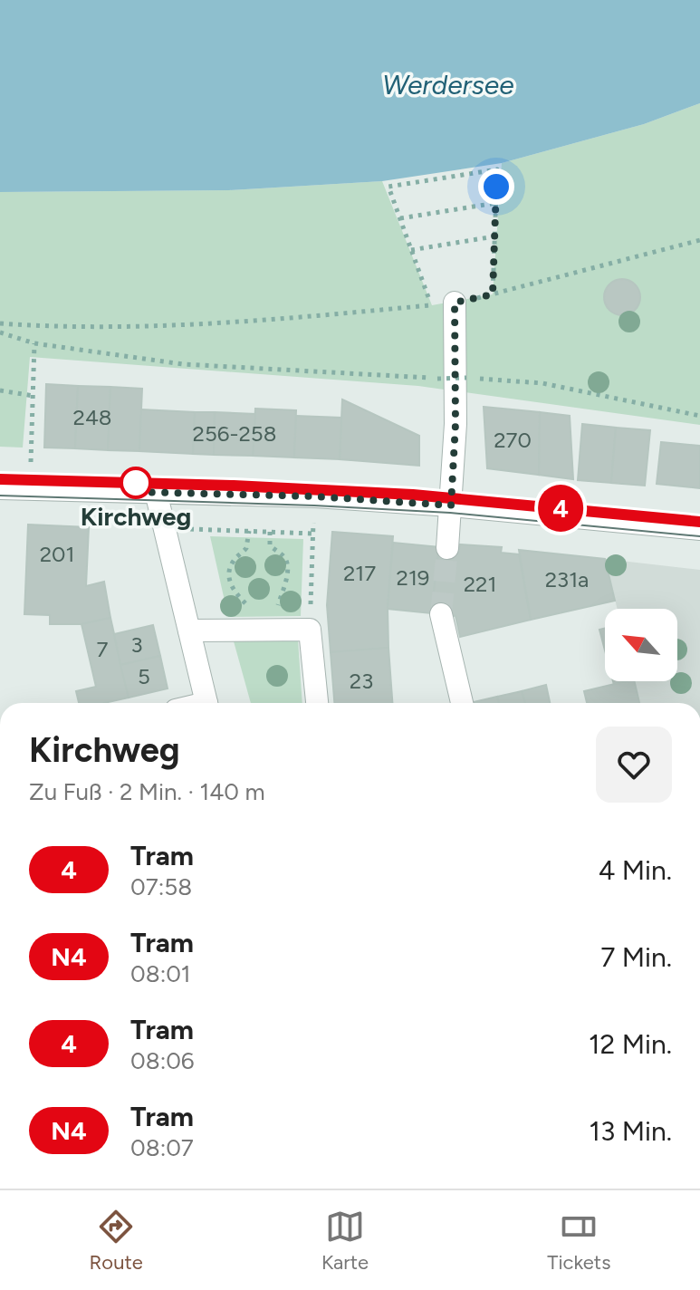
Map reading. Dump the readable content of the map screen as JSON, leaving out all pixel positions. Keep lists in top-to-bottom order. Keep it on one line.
{"water":["Werdersee"],"places":["Kirchweg"],"lines":["tram line 4"],"house_numbers":["248","256-258","270","201","217","219","231a","221","3","7","5","23"],"north":"top left","page":{"on_map":"4","heading":["Kirchweg","Zu Fuß · 2 Min. · 140 m"],"list":[{"mark":"4","name":"Tram","note":"07:58","value":"4 Min."},{"mark":"N4","name":"Tram","note":"08:01","value":"7 Min."},{"mark":"4","name":"Tram","note":"08:06","value":"12 Min."},{"mark":"N4","name":"Tram","note":"08:07","value":"13 Min."}],"tabs":["Route","Karte","Tickets"]}}
